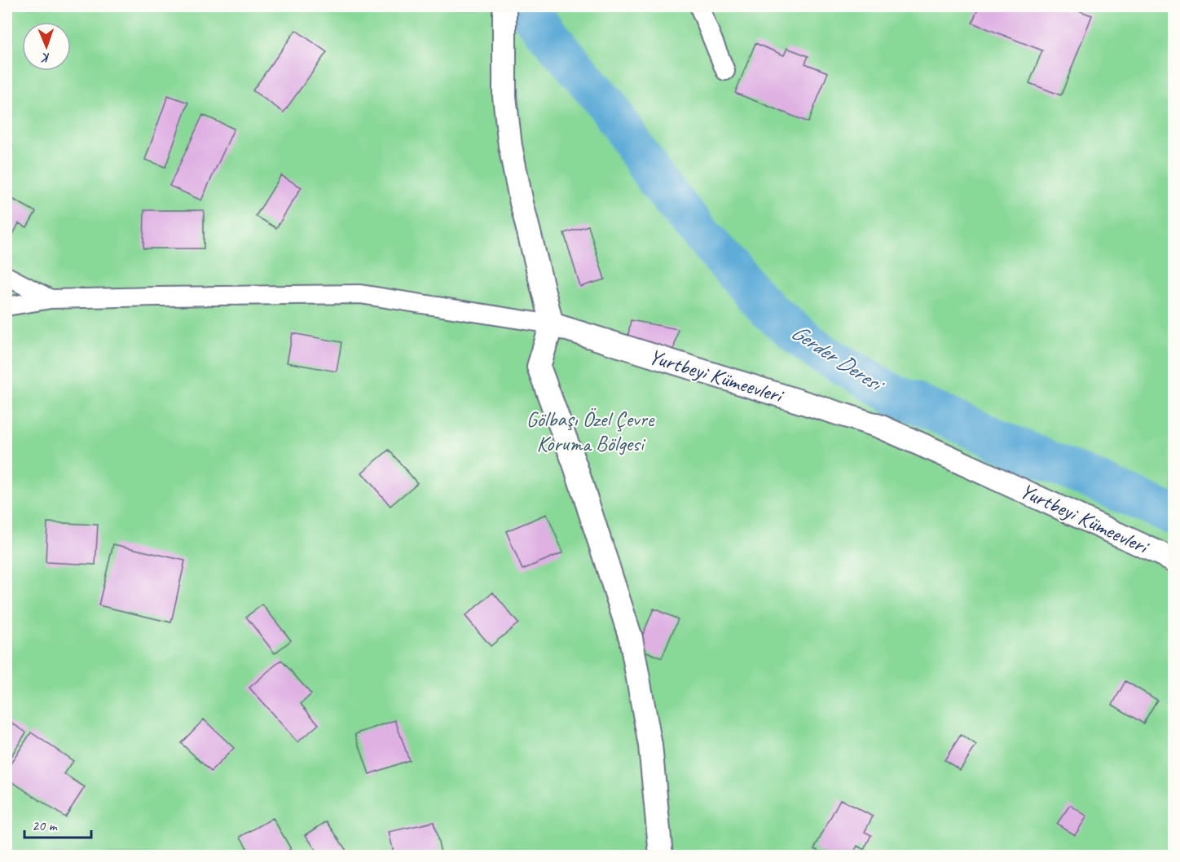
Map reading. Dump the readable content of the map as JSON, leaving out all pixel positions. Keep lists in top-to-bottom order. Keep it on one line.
{"streets":{"street":["Yurtbeyi Kümeevleri"]},"water":["Gerder Deresi"],"parks":["Gölbaşı Özel Çevre Koruma Bölgesi"],"scale_bar":"20 m","north":"bottom"}
